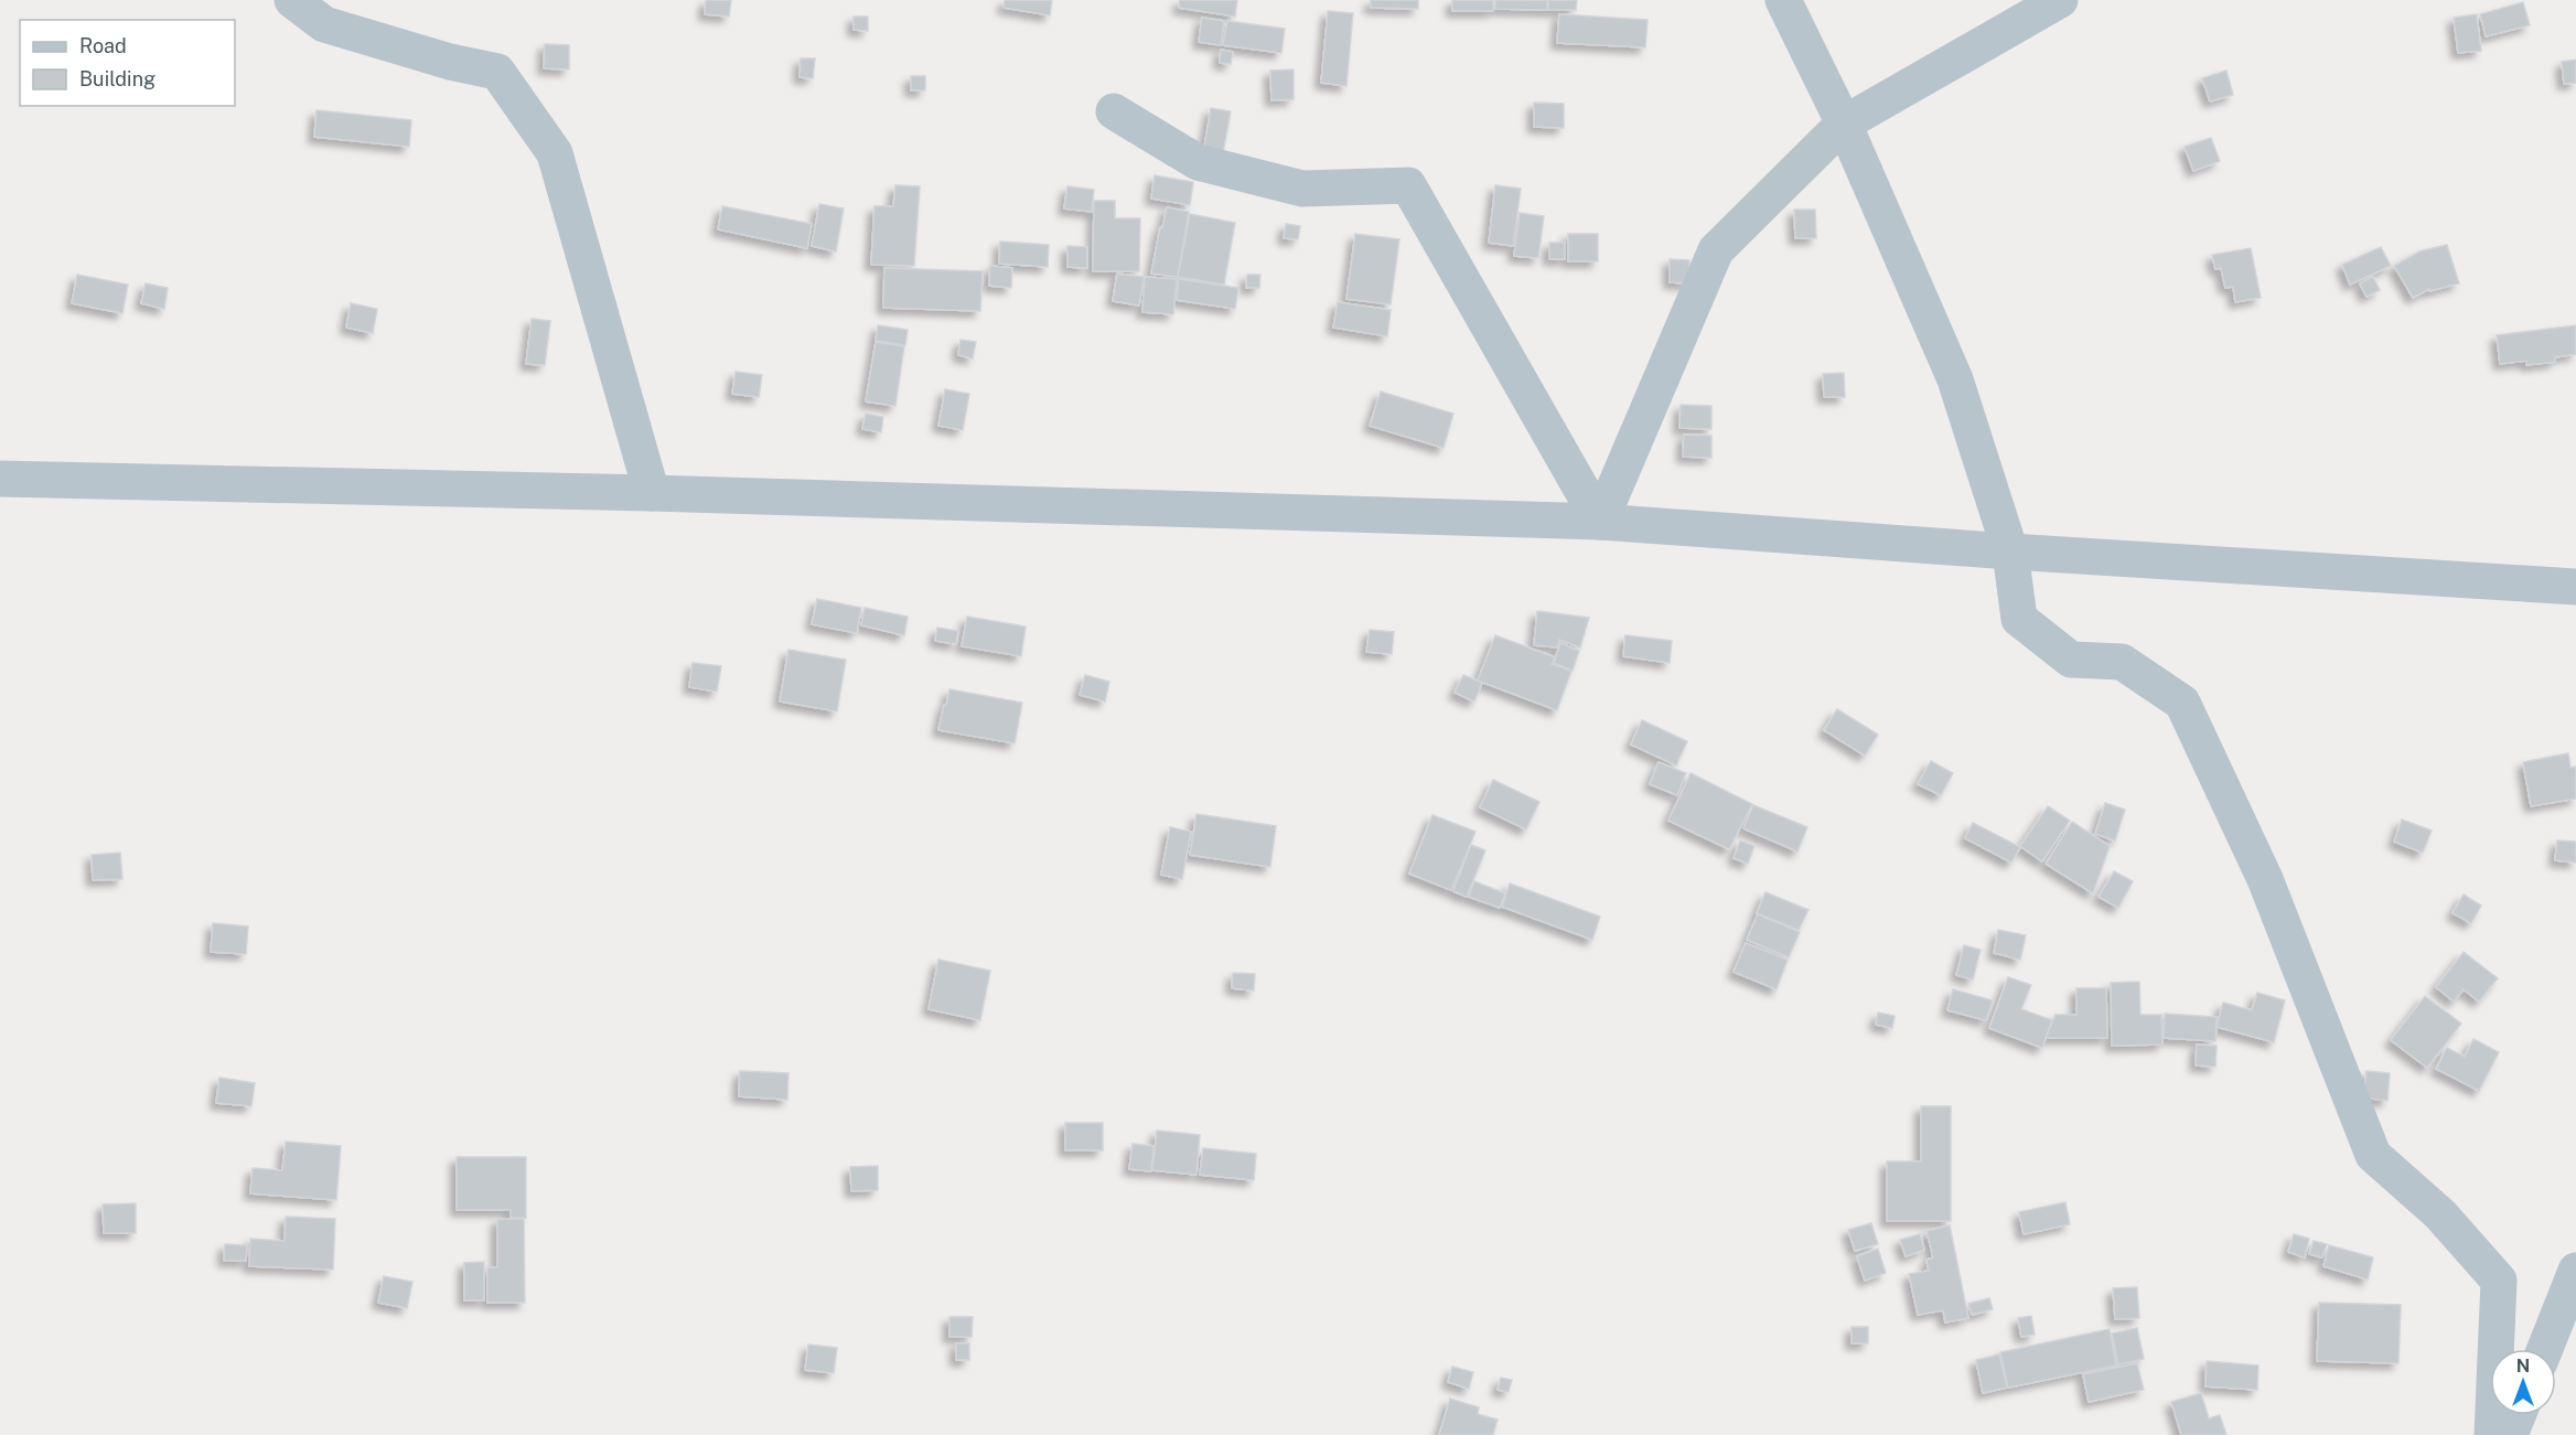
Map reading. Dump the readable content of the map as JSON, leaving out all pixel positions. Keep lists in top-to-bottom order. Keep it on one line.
{"legend":["Road","Building"],"north":"top"}
